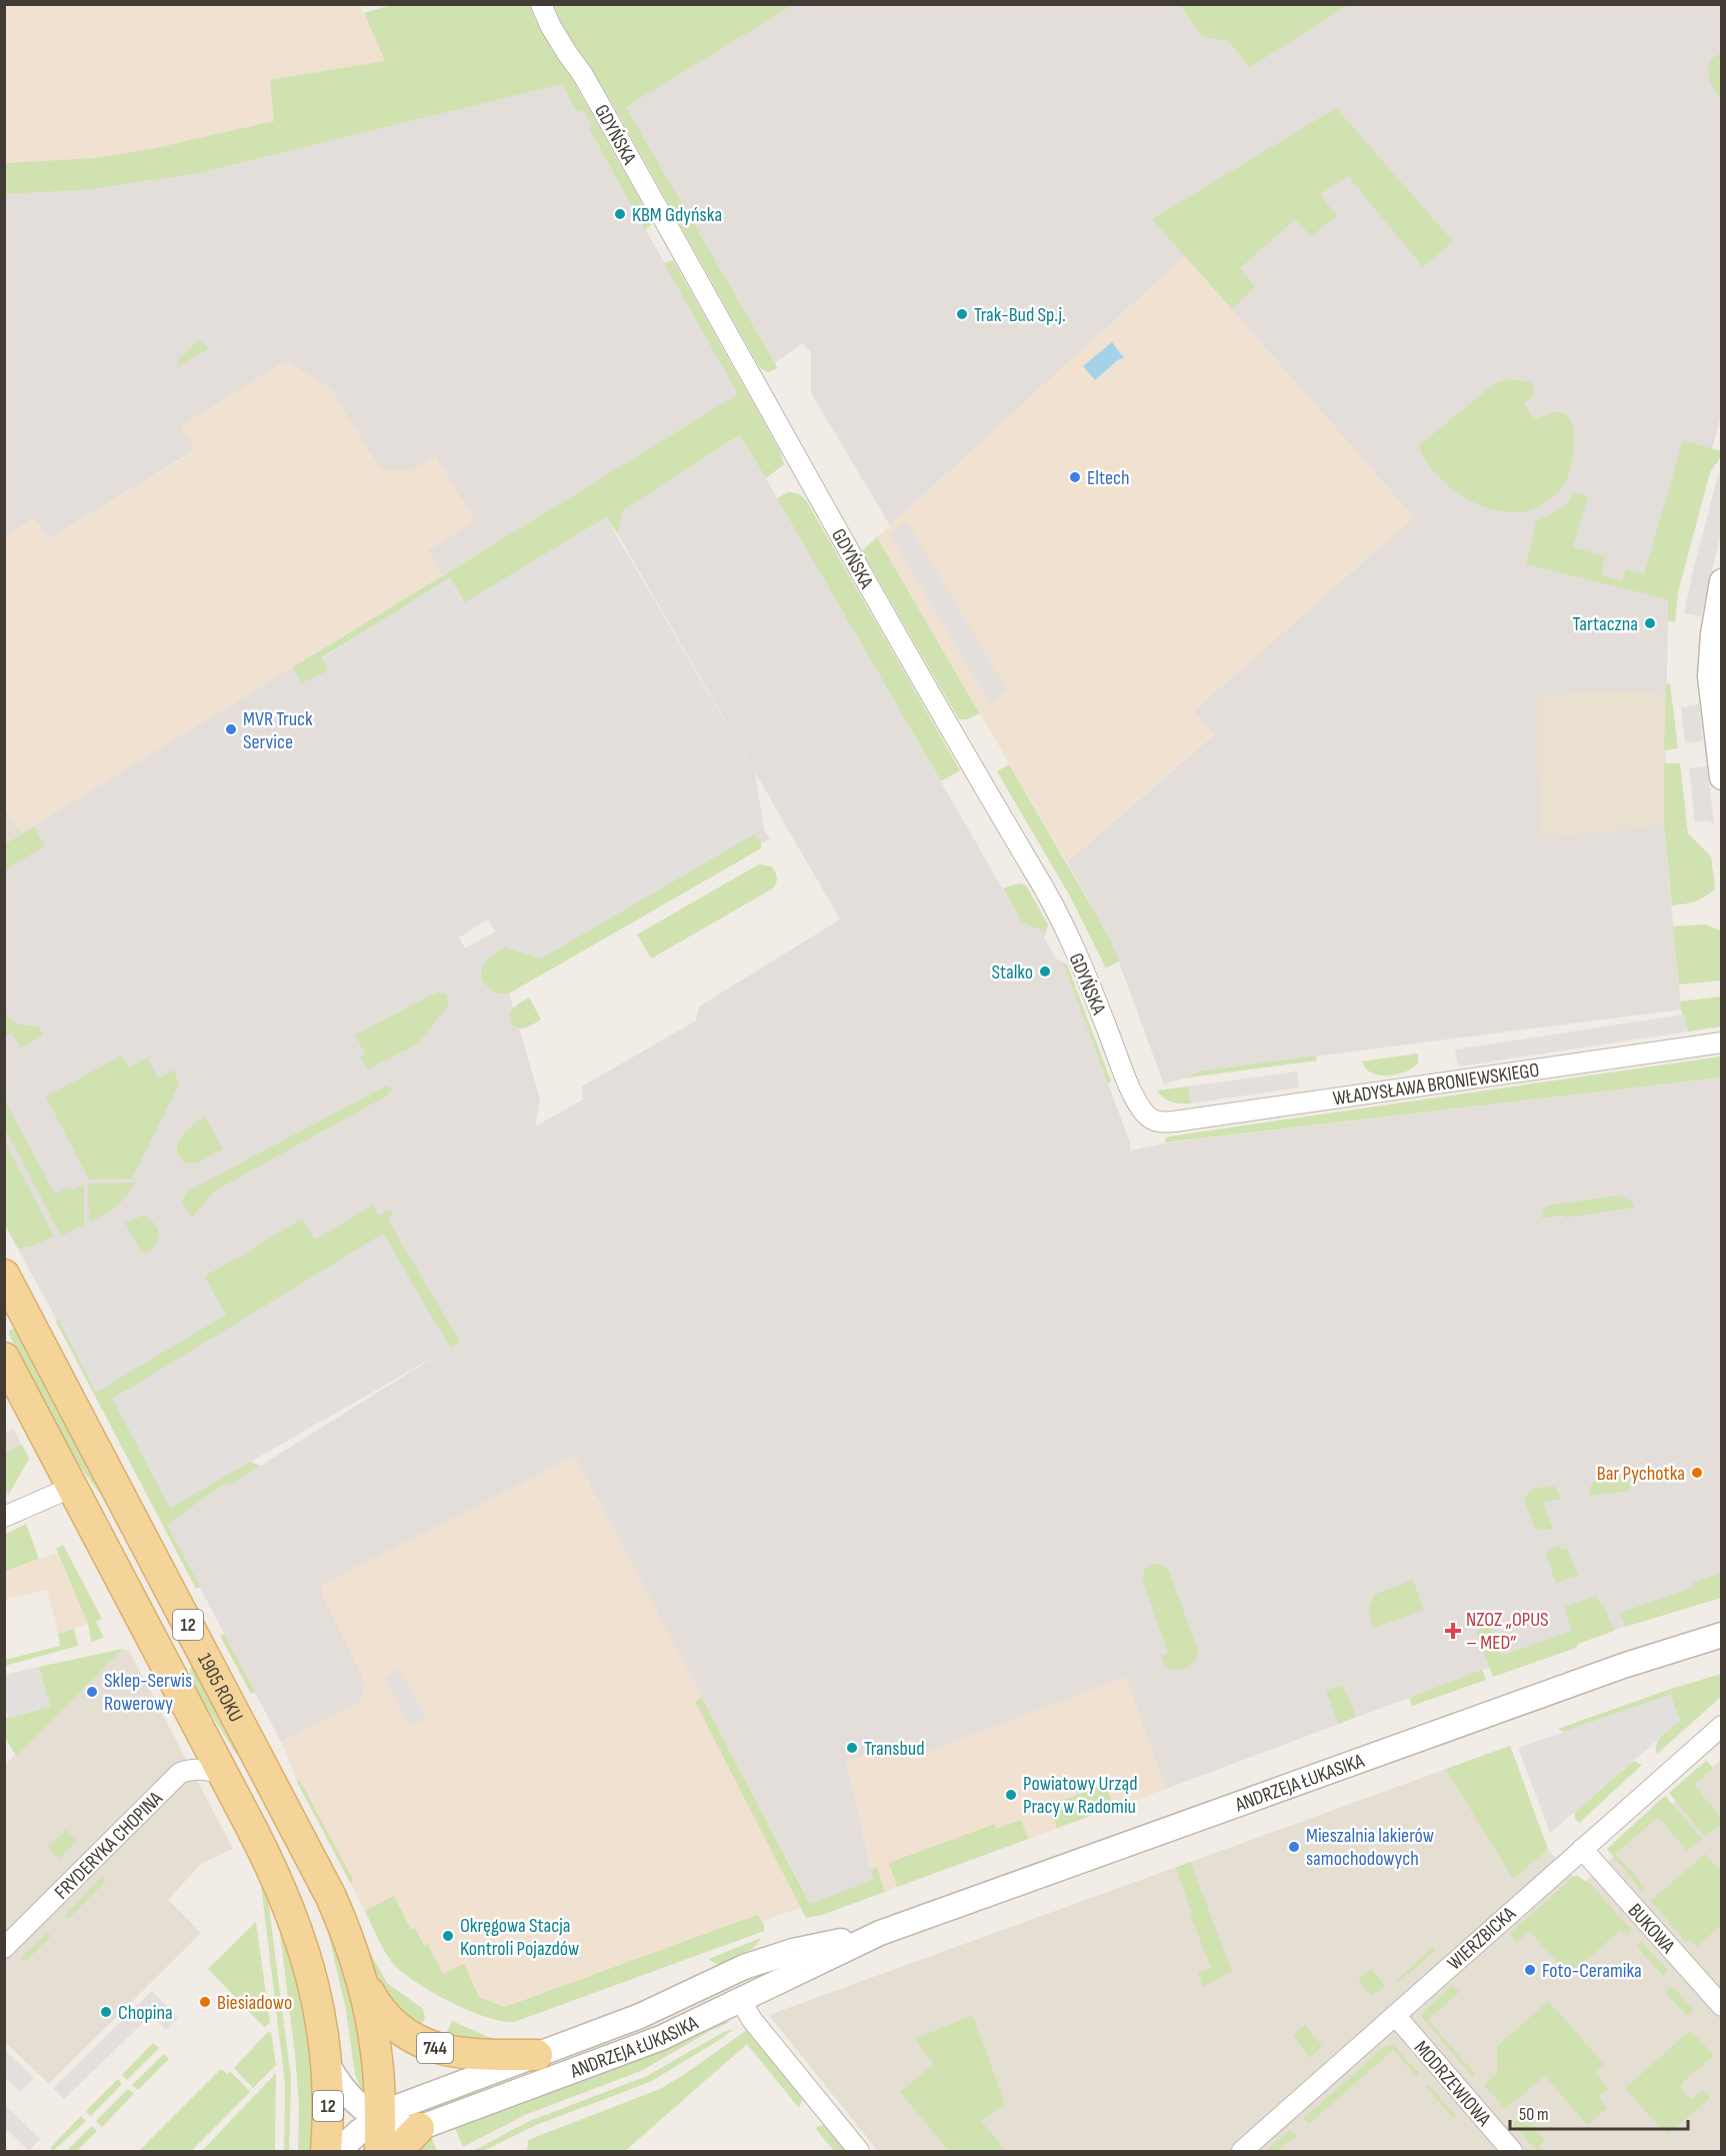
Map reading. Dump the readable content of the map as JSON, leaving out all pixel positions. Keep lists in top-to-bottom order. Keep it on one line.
{"streets":{"main road":["12","1905 ROKU","744"],"street":["GDYŃSKA","WŁADYSŁAWA BRONIEWSKIEGO","ANDRZEJA ŁUKASIKA","FRYDERYKA CHOPINA","BUKOWA","WIERZBICKA","MODRZEWIOWA"]},"crossings":[["GDYŃSKA","WŁADYSŁAWA BRONIEWSKIEGO"],["1905 ROKU","ANDRZEJA ŁUKASIKA"],["1905 ROKU","FRYDERYKA CHOPINA"],["1905 ROKU","744"],["ANDRZEJA ŁUKASIKA","744"],["BUKOWA","WIERZBICKA"],["WIERZBICKA","MODRZEWIOWA"]],"places":{"other":["KBM Gdyńska","Trak-Bud Sp.j.","Eltech","Tartaczna","MVR Truck Service","Stalko","Bar Pychotka","Sklep-Serwis Rowerowy","Transbud","Powiatowy Urząd Pracy w Radomiu","Mieszalnia lakierów samochodowych","Okręgowa Stacja Kontroli Pojazdów","Foto-Ceramika","Biesiadowo","Chopina"],"health":["NZOZ „OPUS – MED”"]},"scale_bar":"50 m"}
